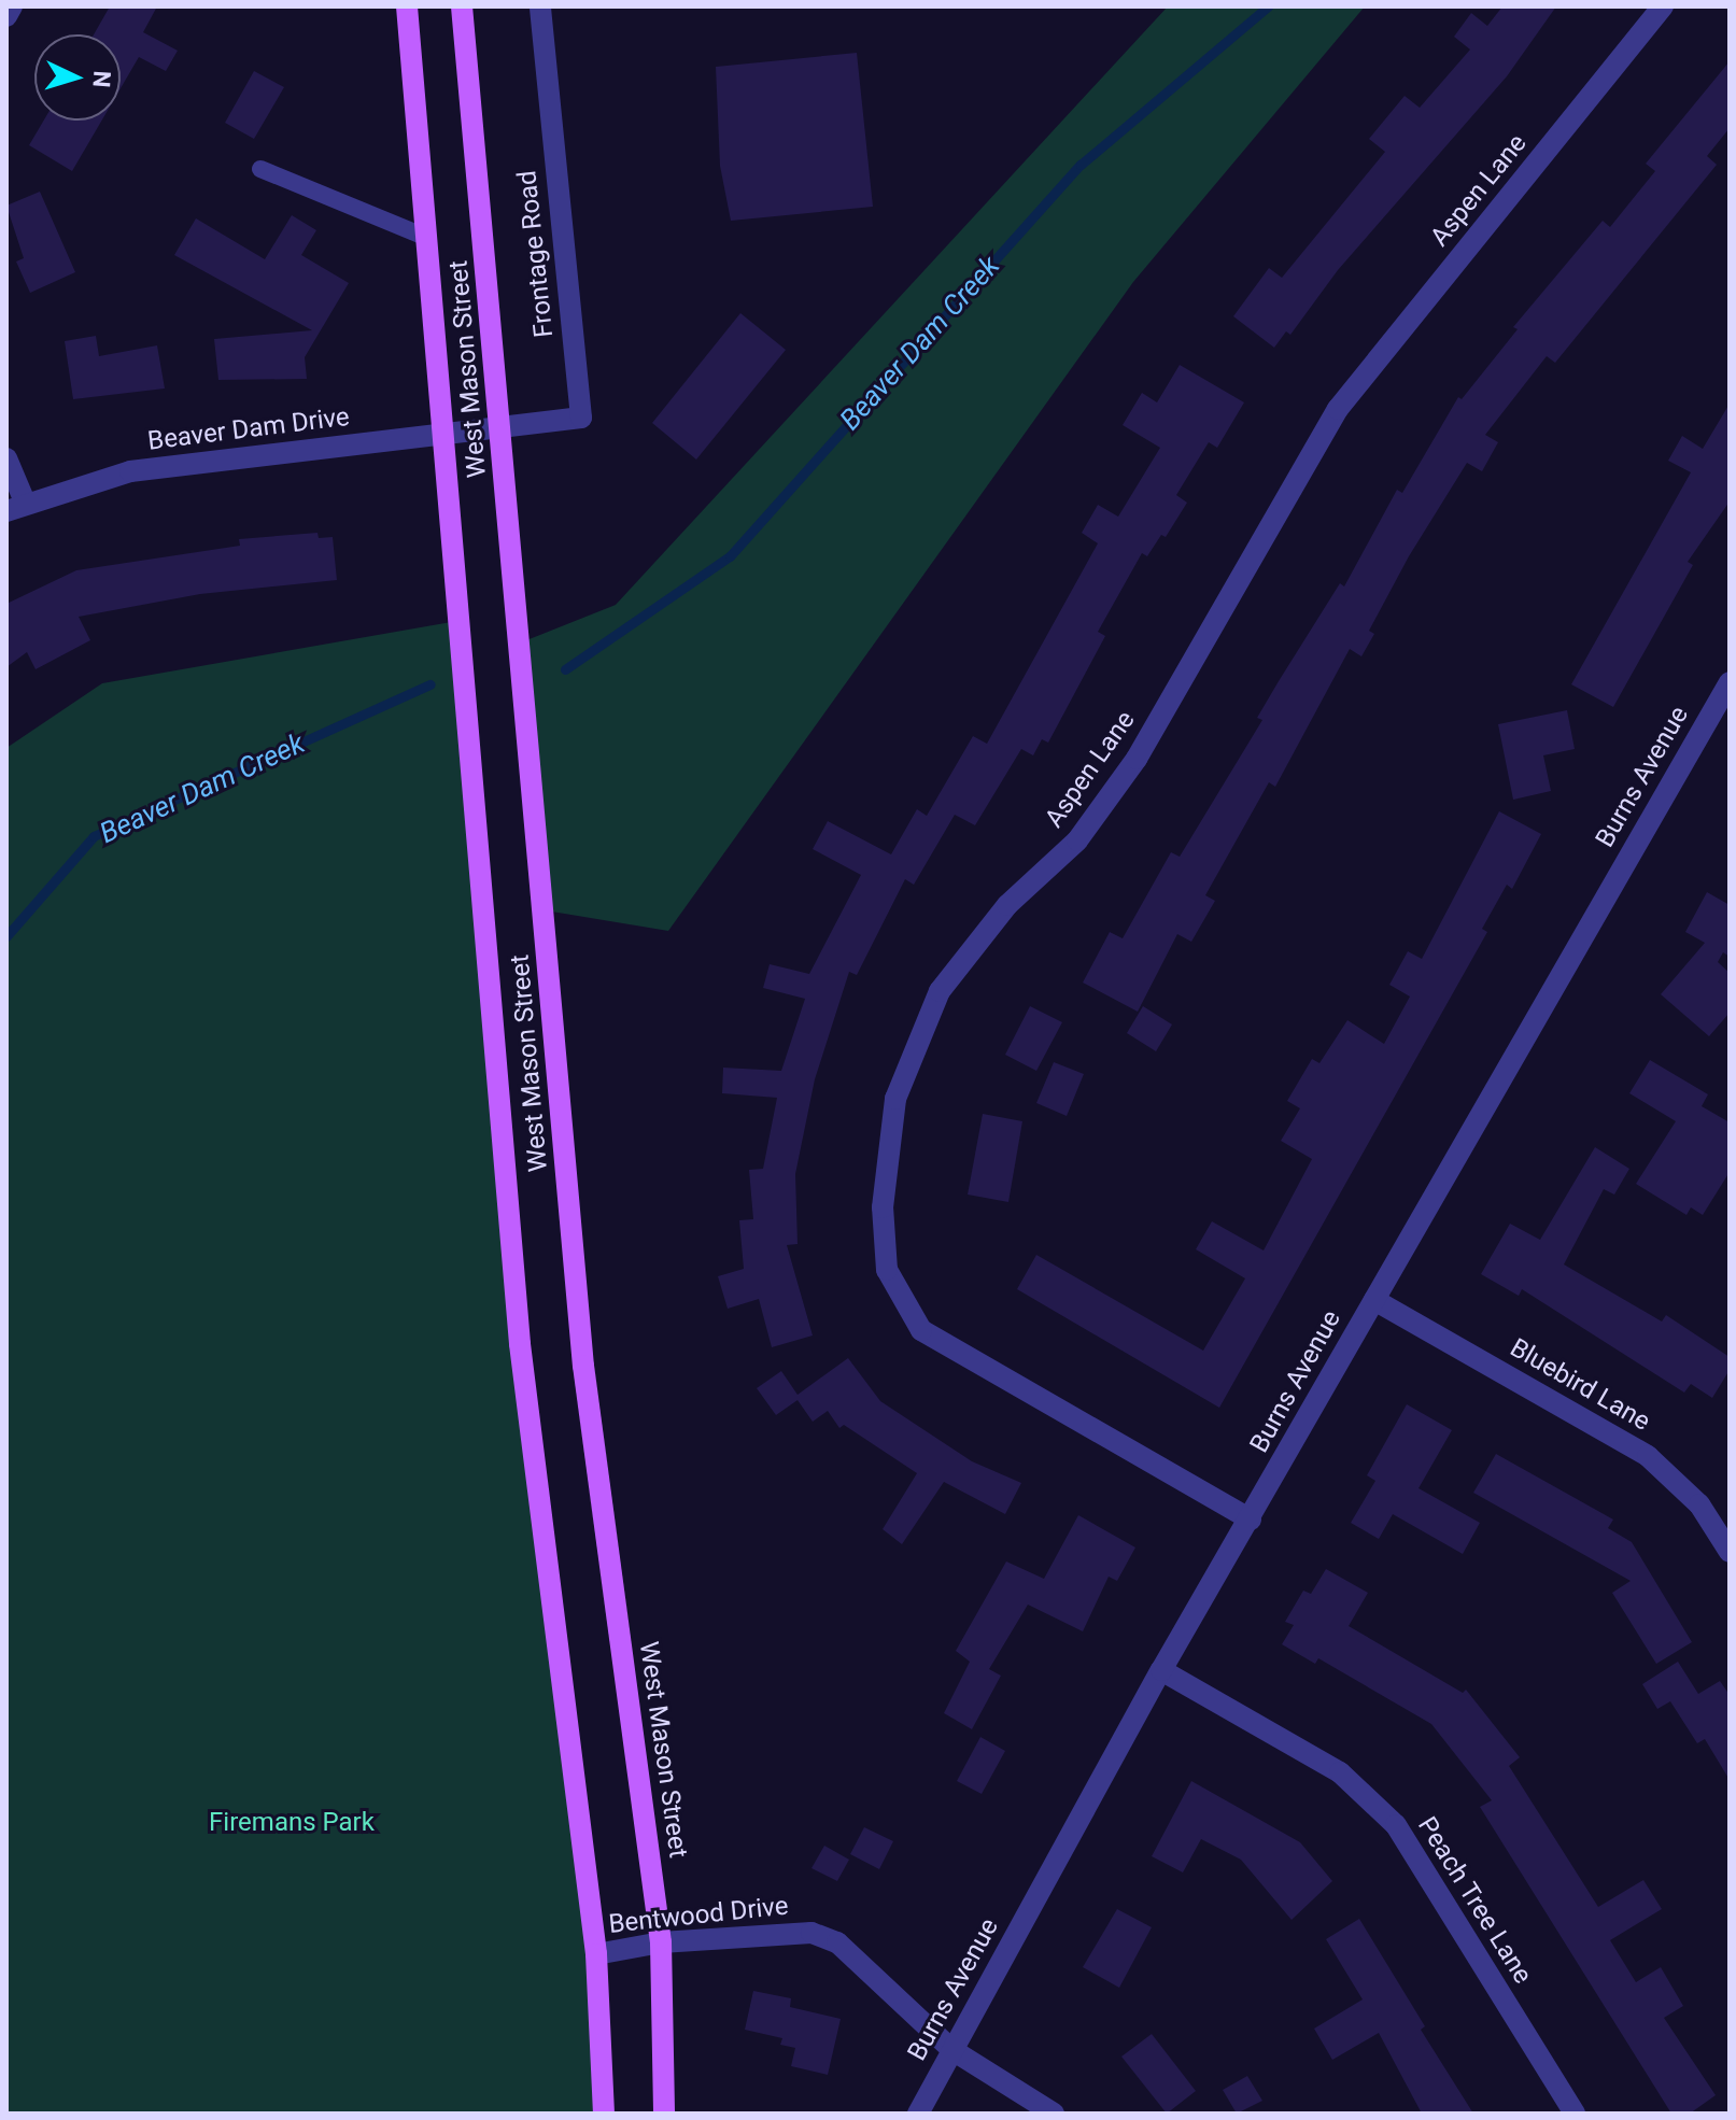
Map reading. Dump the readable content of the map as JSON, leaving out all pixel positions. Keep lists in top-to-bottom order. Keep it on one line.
{"streets":{"main road":["West Mason Street"],"street":["Aspen Lane","Frontage Road","Beaver Dam Drive","Burns Avenue","Bluebird Lane","Peach Tree Lane","Bentwood Drive"]},"crossings":[["Aspen Lane","Burns Avenue"],["Frontage Road","West Mason Street"],["Frontage Road","Beaver Dam Drive"],["West Mason Street","Beaver Dam Drive"],["West Mason Street","Bentwood Drive"],["Burns Avenue","Bluebird Lane"],["Burns Avenue","Peach Tree Lane"],["Burns Avenue","Bentwood Drive"]],"water":["Beaver Dam Creek"],"parks":["Firemans Park"],"north":"right"}
